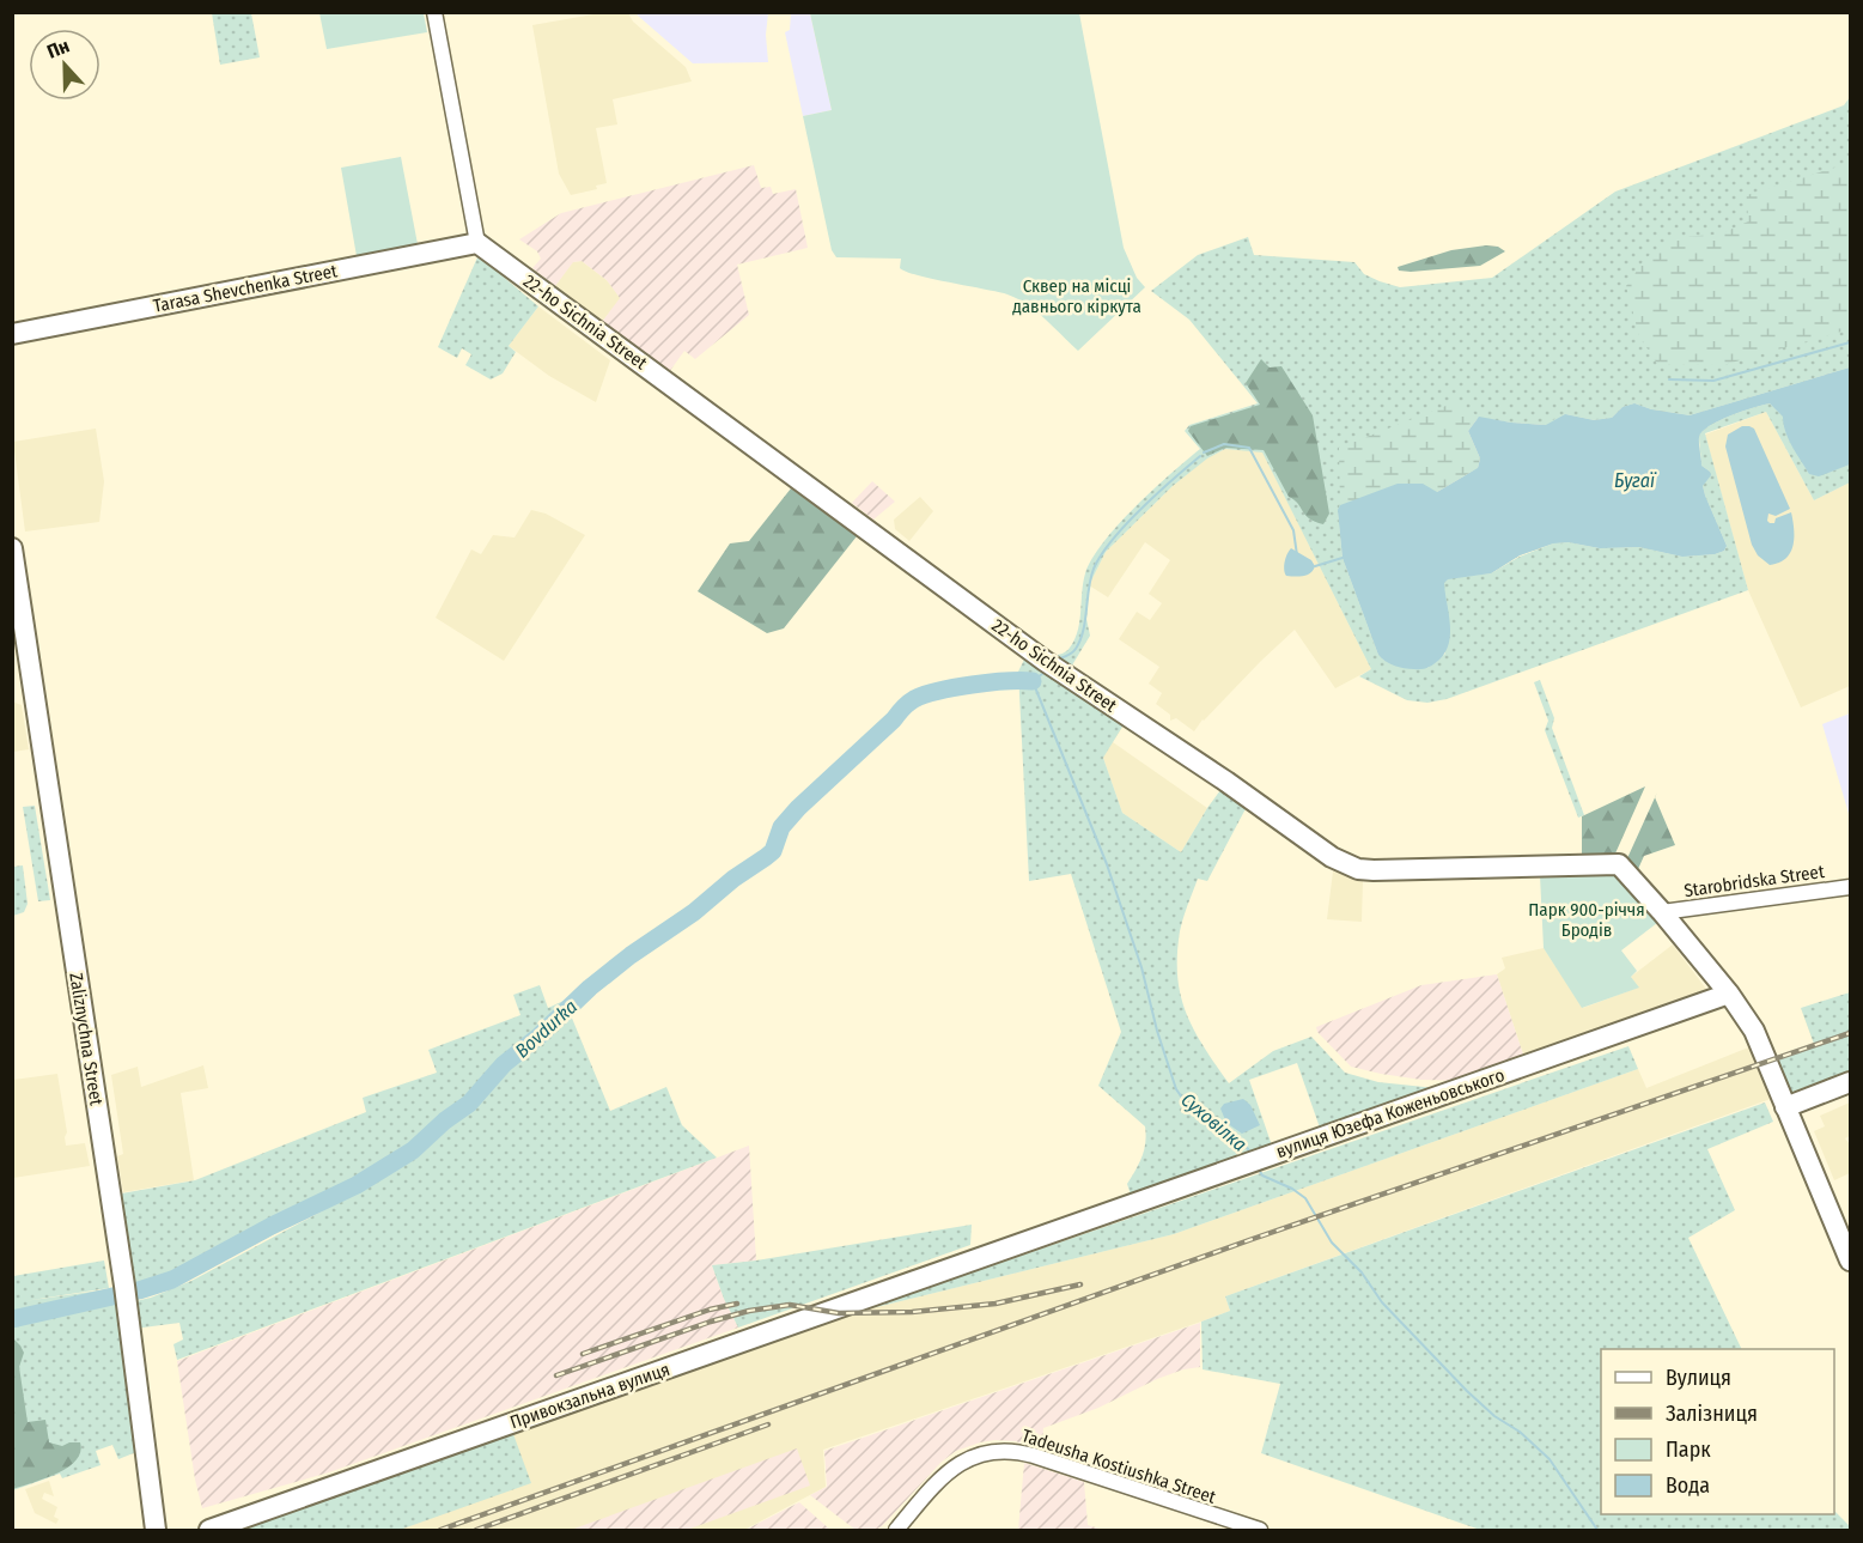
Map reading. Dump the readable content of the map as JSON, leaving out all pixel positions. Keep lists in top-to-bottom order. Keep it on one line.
{"streets":{"main road":["Tarasa Shevchenka Street","22-ho Sichnia Street","Zaliznychna Street","вулиця Юзефа Коженьовського","Привокзальна вулиця"],"street":["Starobridska Street","Tadeusha Kostiushka Street"]},"crossings":[["Tarasa Shevchenka Street","22-ho Sichnia Street"],["22-ho Sichnia Street","Starobridska Street"],["22-ho Sichnia Street","вулиця Юзефа Коженьовського"],["вулиця Юзефа Коженьовського","Привокзальна вулиця"]],"water":["Бугаї","Bovdurka","Суховілка"],"parks":["Сквер на місці давнього кіркута","Парк 900-річчя Бродів"],"legend":["Вулиця","Залізниця","Парк","Вода"],"north":"top"}
